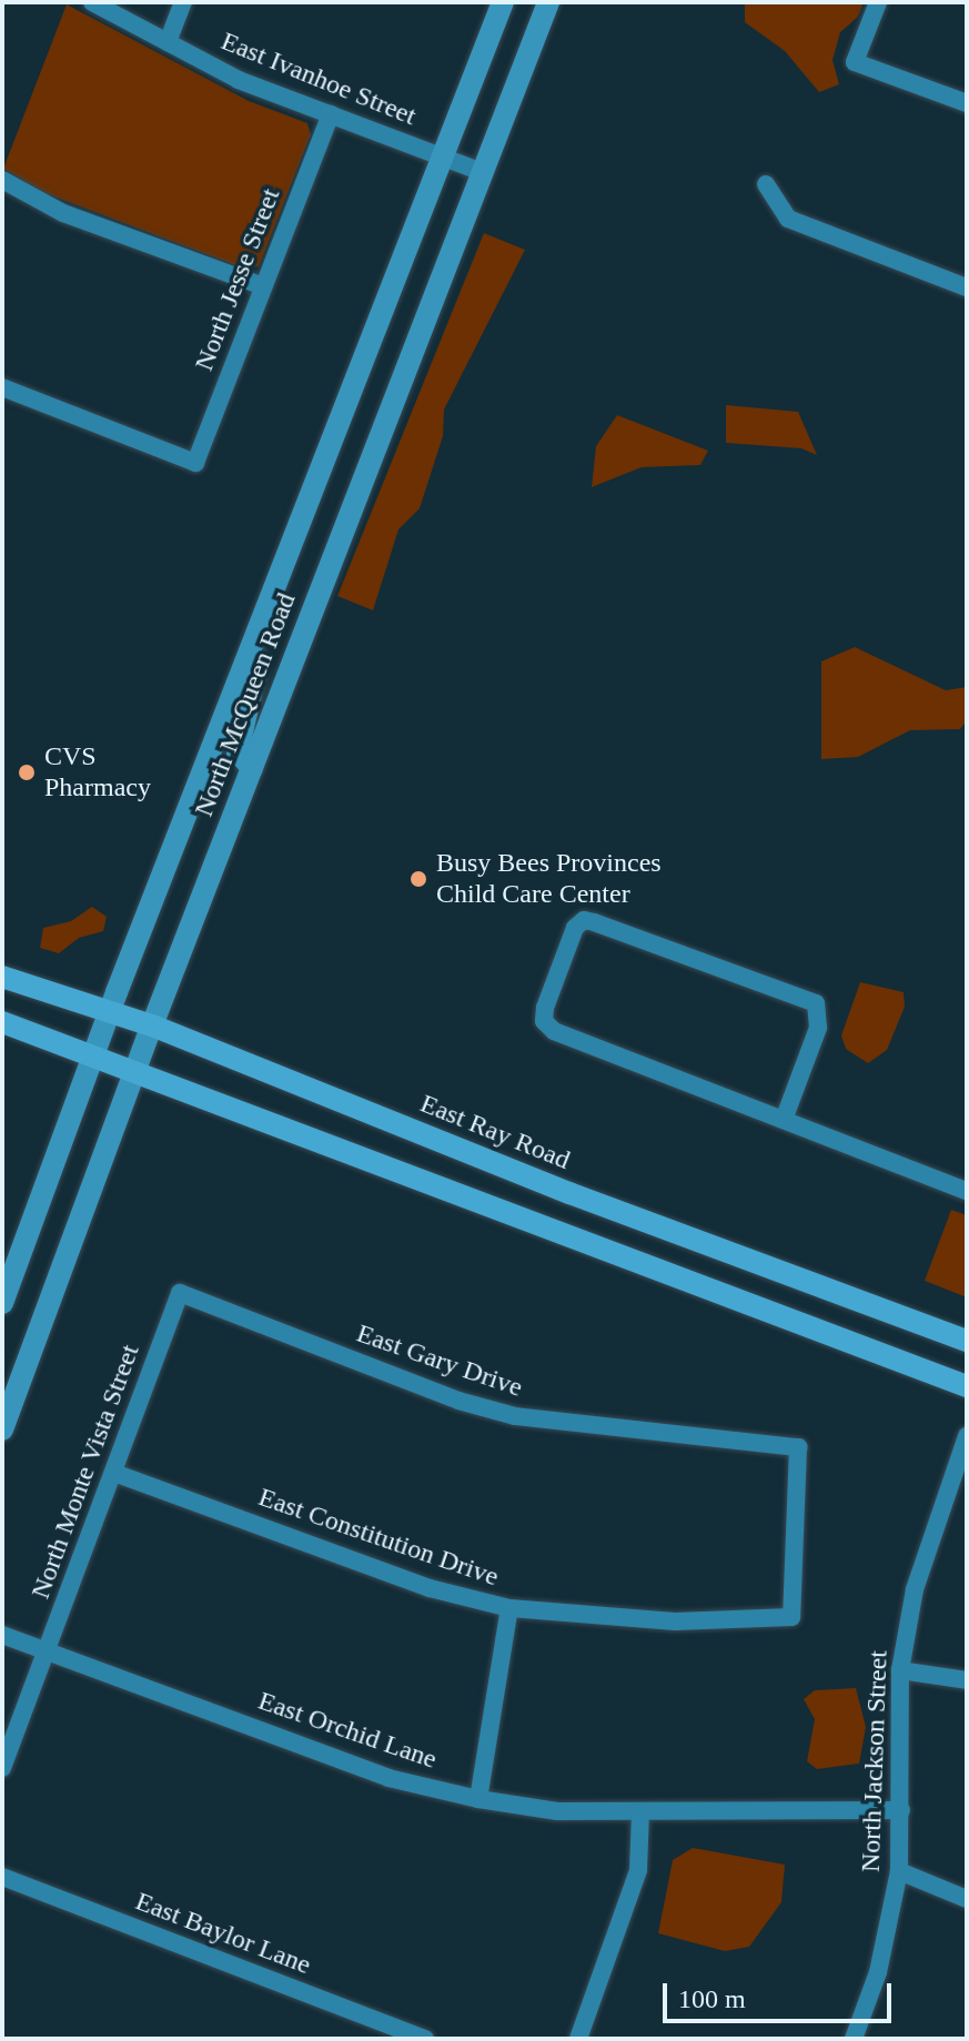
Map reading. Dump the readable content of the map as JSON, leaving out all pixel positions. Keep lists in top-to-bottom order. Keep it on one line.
{"streets":{"main road":["North McQueen Road","East Ray Road"],"street":["East Ivanhoe Street","North Jesse Street","East Gary Drive","North Monte Vista Street","East Constitution Drive","East Orchid Lane","North Jackson Street","East Baylor Lane"]},"crossings":[["East Ivanhoe Street","North Jesse Street"],["East Ivanhoe Street","North McQueen Road"],["North McQueen Road","East Ray Road"],["East Gary Drive","North Monte Vista Street"],["East Gary Drive","East Constitution Drive"],["North Monte Vista Street","East Constitution Drive"],["North Monte Vista Street","East Orchid Lane"],["East Orchid Lane","North Jackson Street"]],"places":["CVS Pharmacy","Busy Bees Provinces Child Care Center"],"scale_bar":"100 m"}
